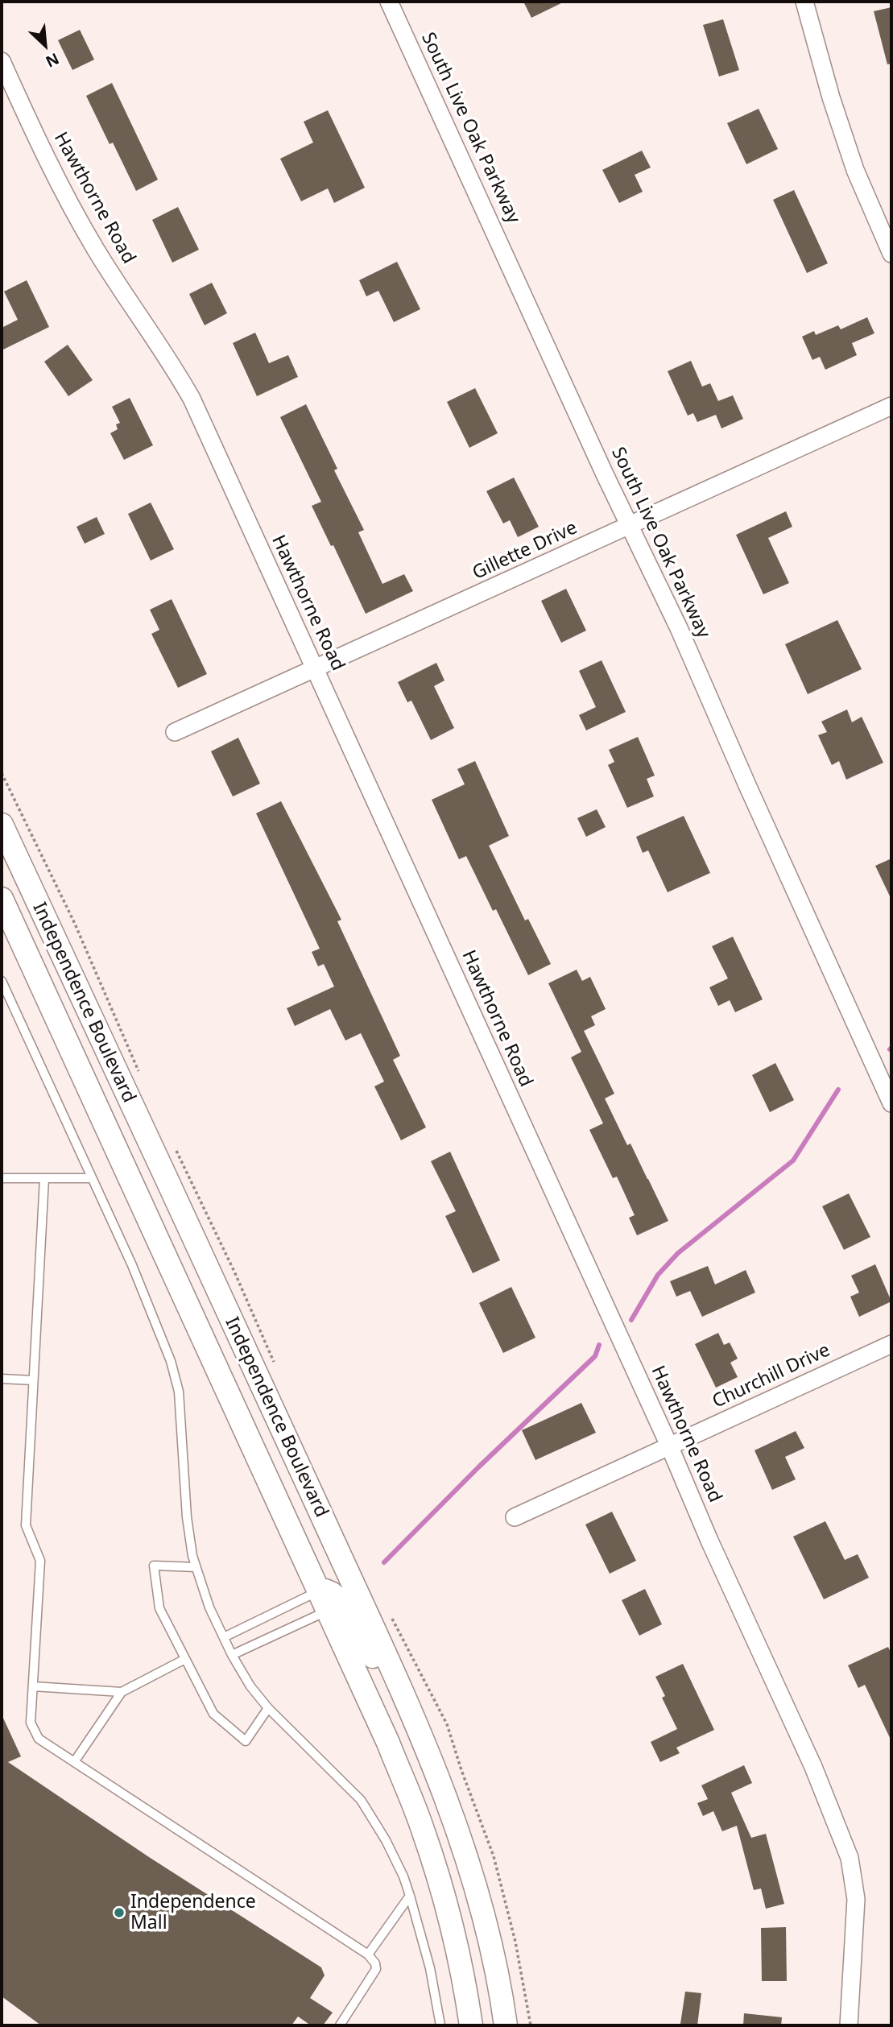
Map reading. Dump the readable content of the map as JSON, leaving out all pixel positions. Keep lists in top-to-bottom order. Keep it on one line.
{"streets":{"main road":["Independence Boulevard"],"street":["South Live Oak Parkway","Hawthorne Road","Gillette Drive","Churchill Drive"]},"crossings":[["South Live Oak Parkway","Gillette Drive"],["Hawthorne Road","Gillette Drive"],["Hawthorne Road","Churchill Drive"]],"places":["Independence Mall"],"north":"bottom right"}
